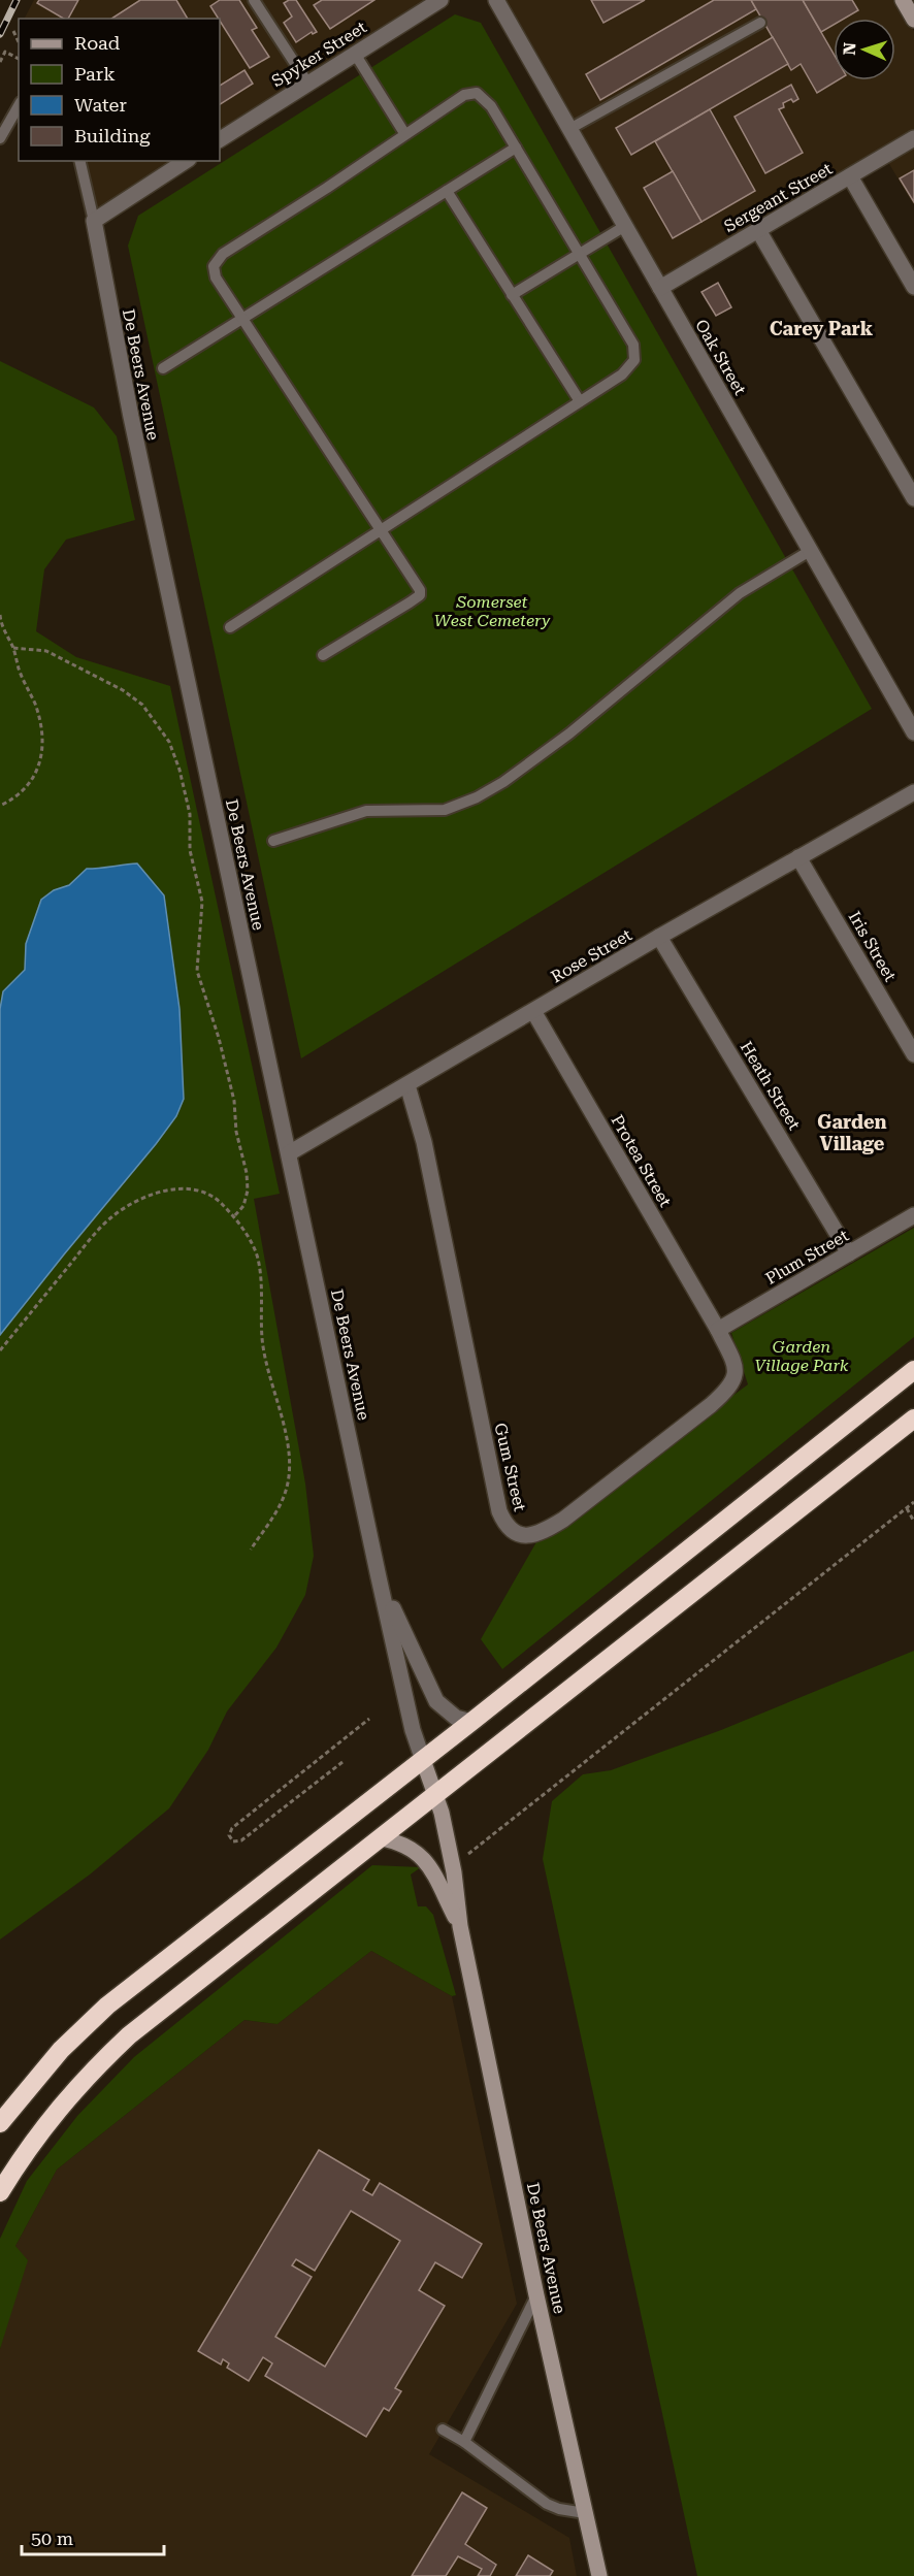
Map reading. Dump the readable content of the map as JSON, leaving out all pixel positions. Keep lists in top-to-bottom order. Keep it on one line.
{"streets":{"street":["Spyker Street","Sergeant Street","Oak Street","De Beers Avenue","Iris Street","Rose Street","Heath Street","Protea Street","Plum Street","Gum Street"]},"crossings":[["Sergeant Street","Oak Street"],["De Beers Avenue","Rose Street"],["Iris Street","Rose Street"],["Rose Street","Heath Street"],["Rose Street","Protea Street"],["Rose Street","Gum Street"],["Heath Street","Plum Street"],["Protea Street","Plum Street"],["Protea Street","Gum Street"],["Plum Street","Gum Street"]],"districts":["Carey Park","Garden Village"],"parks":["Somerset West Cemetery","Garden Village Park"],"legend":["Road","Park","Water","Building"],"scale_bar":"50 m","north":"left"}
